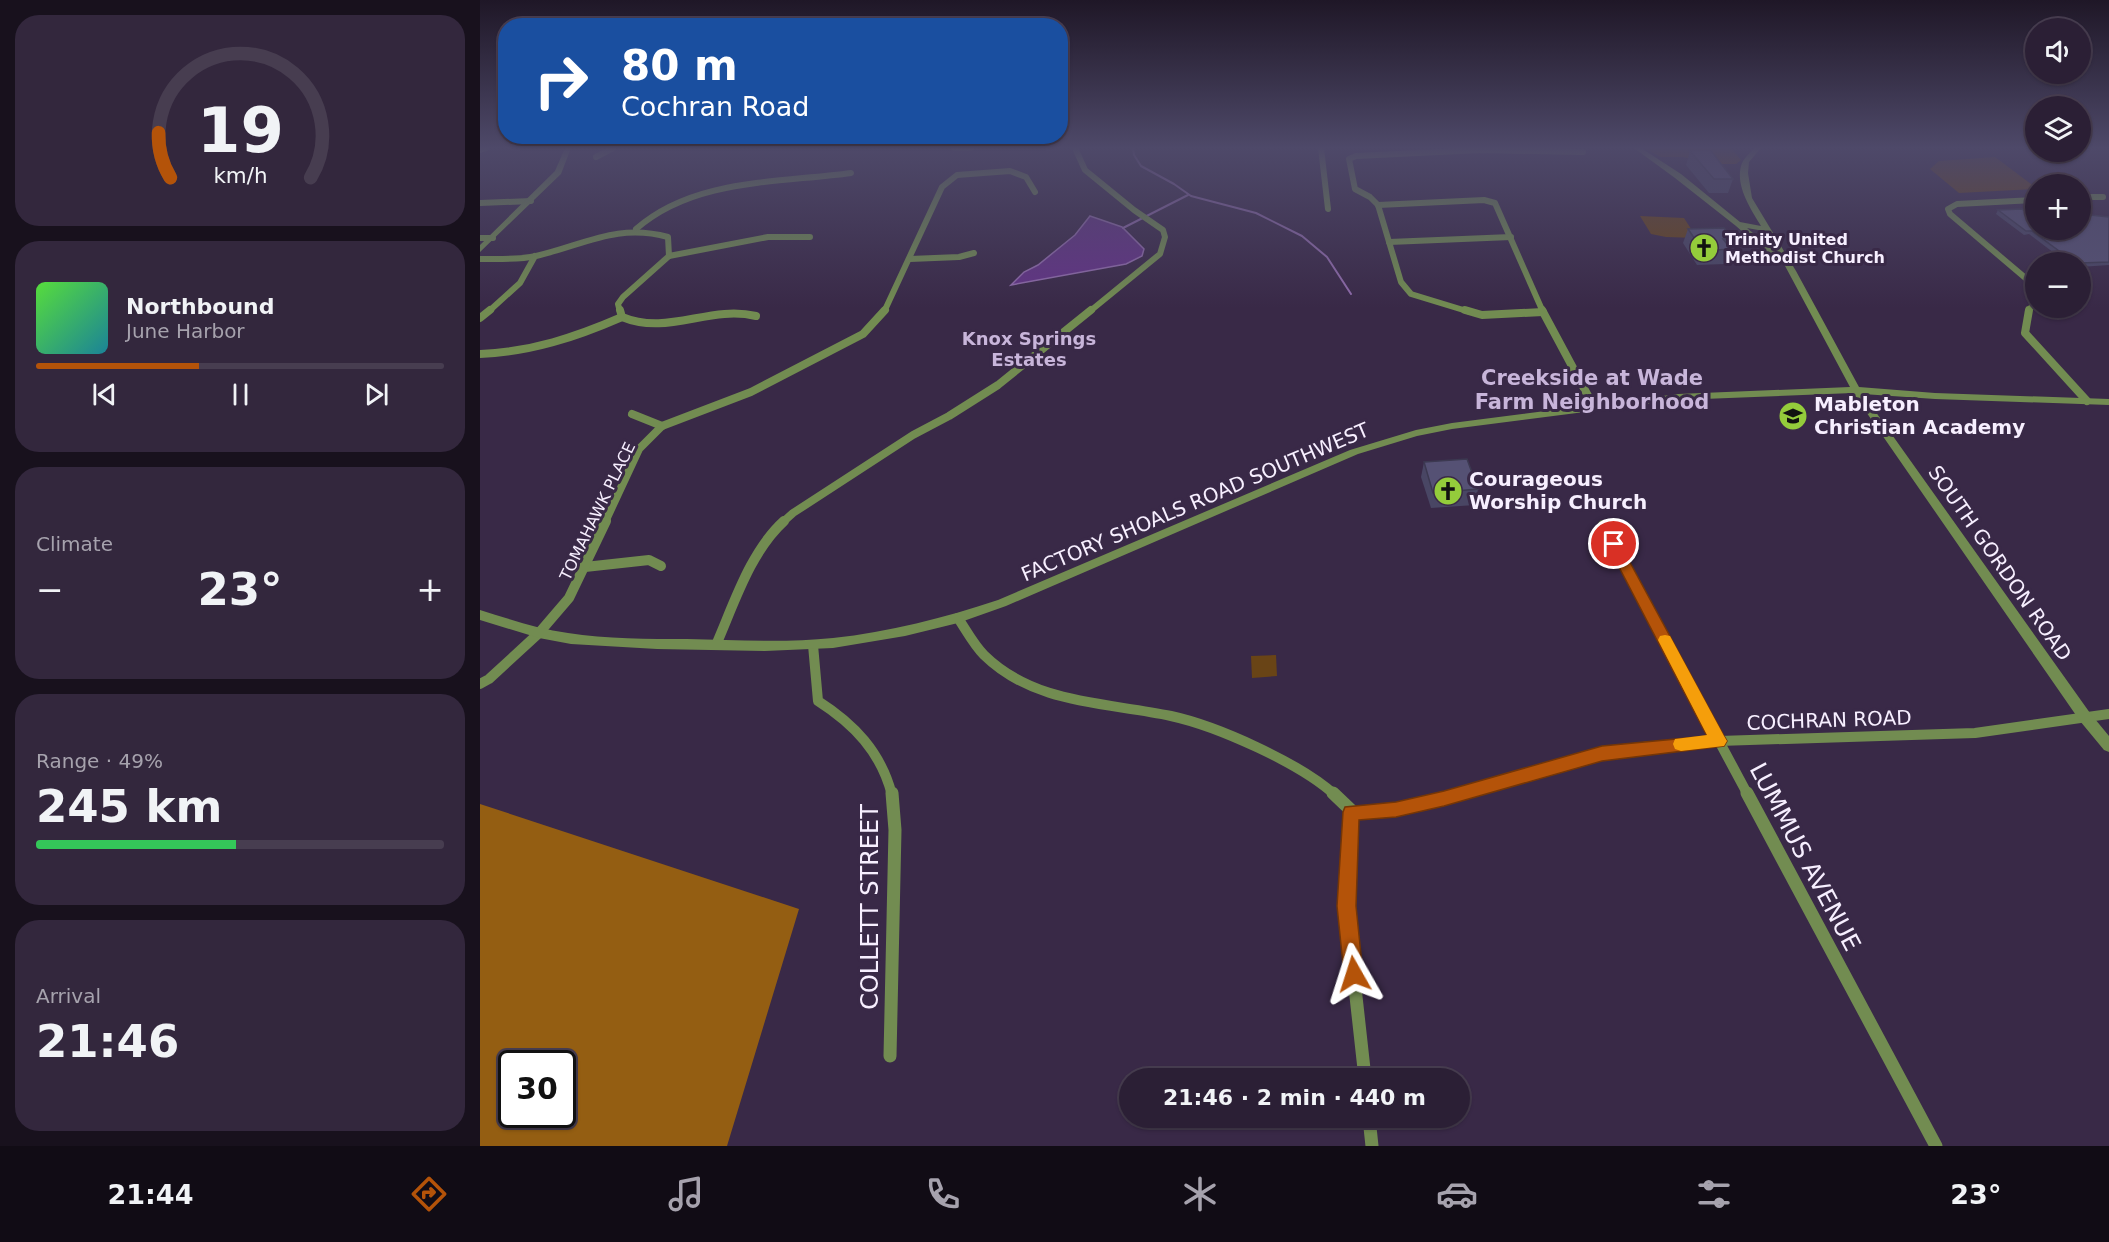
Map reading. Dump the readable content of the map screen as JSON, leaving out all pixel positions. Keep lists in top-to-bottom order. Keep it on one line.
{"streets":{"street":["FACTORY SHOALS ROAD SOUTHWEST","TOMAHAWK PLACE","SOUTH GORDON ROAD","COCHRAN ROAD","LUMMUS AVENUE","COLLETT STREET"]},"crossings":[["FACTORY SHOALS ROAD SOUTHWEST","TOMAHAWK PLACE"],["FACTORY SHOALS ROAD SOUTHWEST","SOUTH GORDON ROAD"],["FACTORY SHOALS ROAD SOUTHWEST","COLLETT STREET"],["SOUTH GORDON ROAD","COCHRAN ROAD"],["COCHRAN ROAD","LUMMUS AVENUE"]],"districts":["Knox Springs Estates","Creekside at Wade Farm Neighborhood"],"places":{"church":["Trinity United Methodist Church","Courageous Worship Church"],"school or university":["Mableton Christian Academy"]},"page":{"map_buttons":["+","−"],"turn":["80 m","Cochran Road"],"song":["Northbound","June Harbor"],"tile":["Climate",["Range · 49%","245 km"],["Arrival","21:46"]],"heat":["−","23°","+"],"limit":"30","trip":"21:46 · 2 min · 440 m","tabs":["21:44","23°"],"gauge":["19","km/h"]}}
